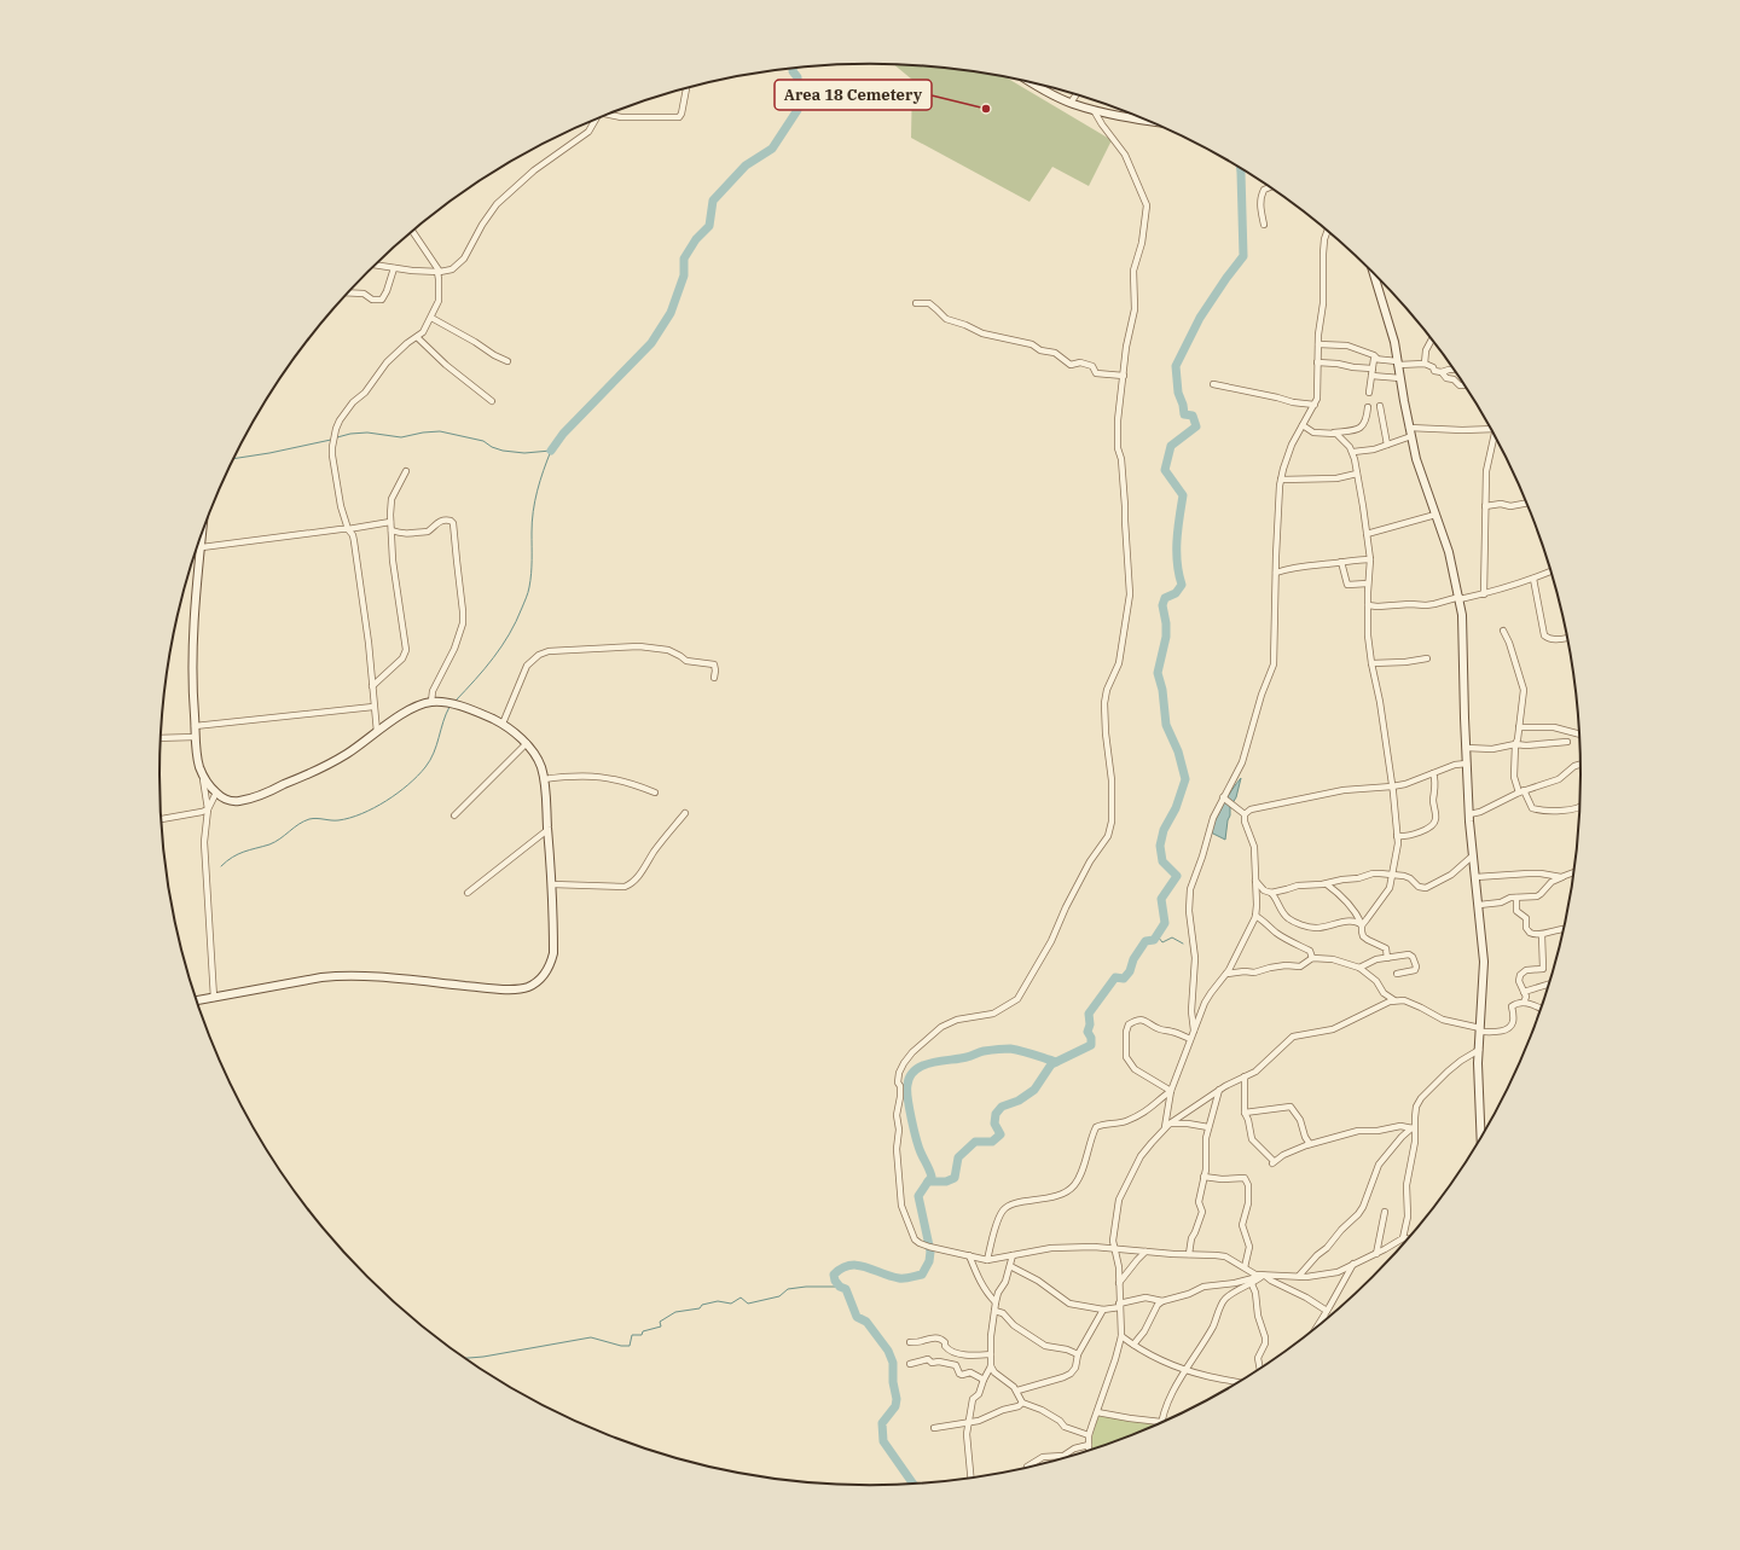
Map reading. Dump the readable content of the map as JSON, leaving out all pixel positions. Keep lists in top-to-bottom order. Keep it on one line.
{"places":["Area 18 Cemetery"]}
